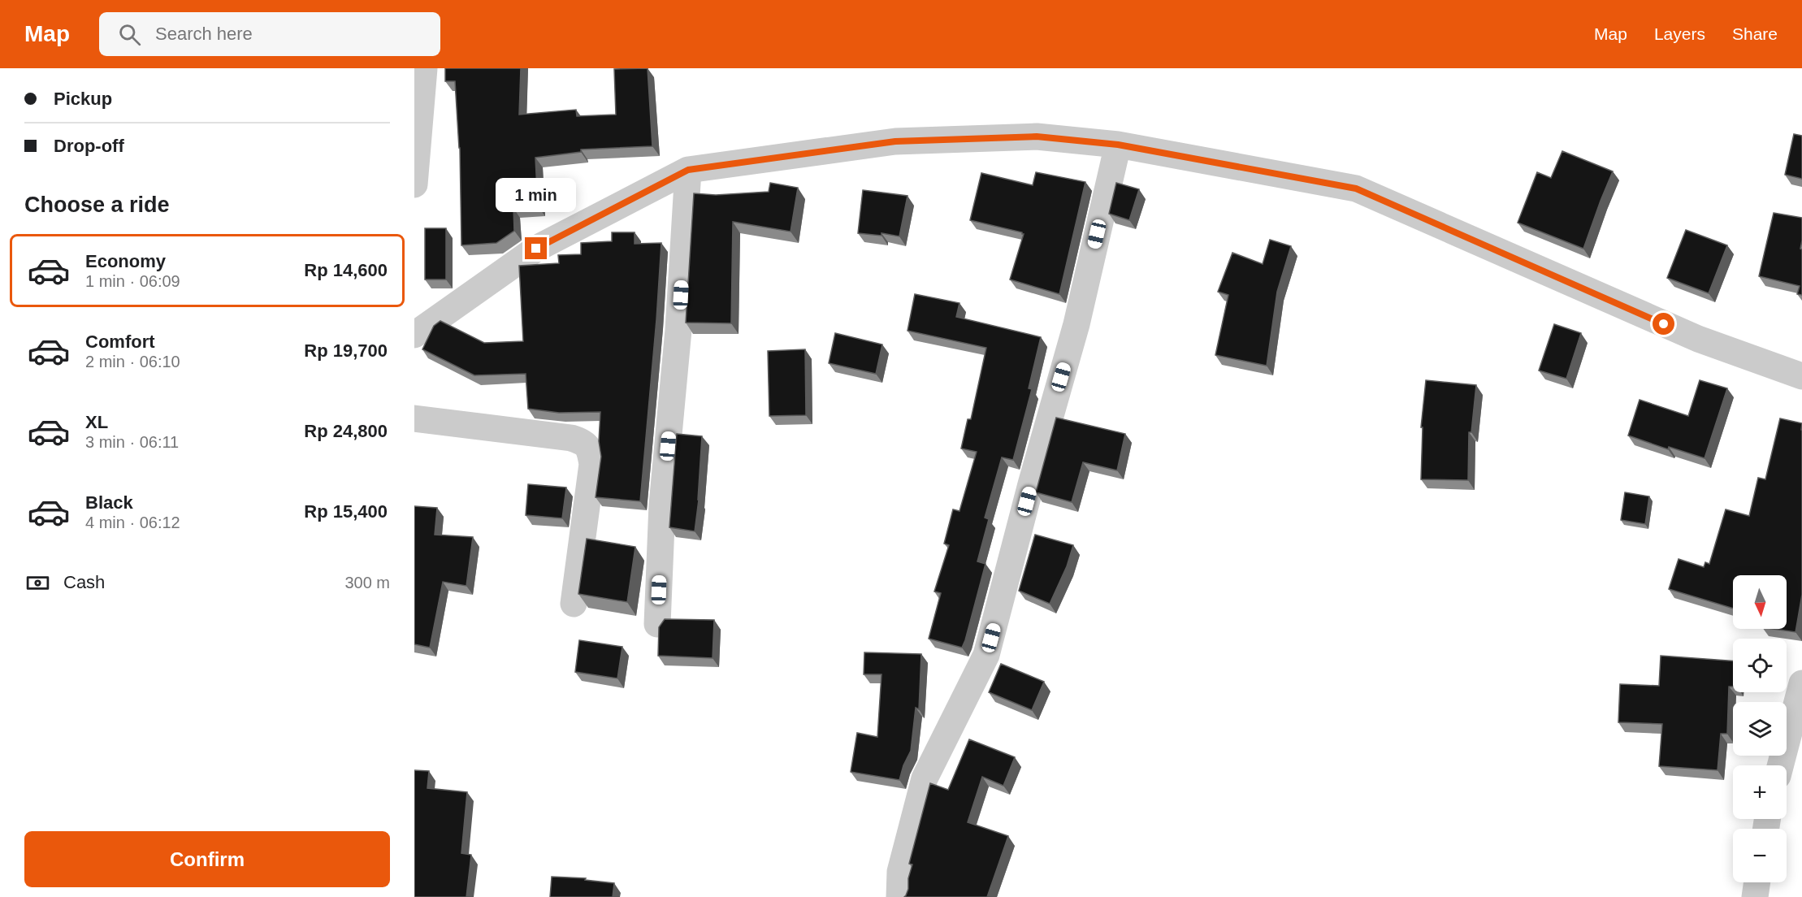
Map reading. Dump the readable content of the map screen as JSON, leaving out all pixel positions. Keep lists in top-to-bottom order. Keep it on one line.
{"north":"bottom","page":{"header":"Map","search":"Search here","nav":["Map","Layers","Share"],"banner":["Pickup","Drop-off"],"heading":"Choose a ride","bubble":"1 min","list":[{"name":"Economy","note":"1 min · 06:09","value":"Rp 14,600"},{"name":"Comfort","note":"2 min · 06:10","value":"Rp 19,700"},{"name":"XL","note":"3 min · 06:11","value":"Rp 24,800"},{"name":"Black","note":"4 min · 06:12","value":"Rp 15,400"}],"pay":["Cash","300 m"],"map_buttons":["+","−"],"buttons":"Confirm"}}
